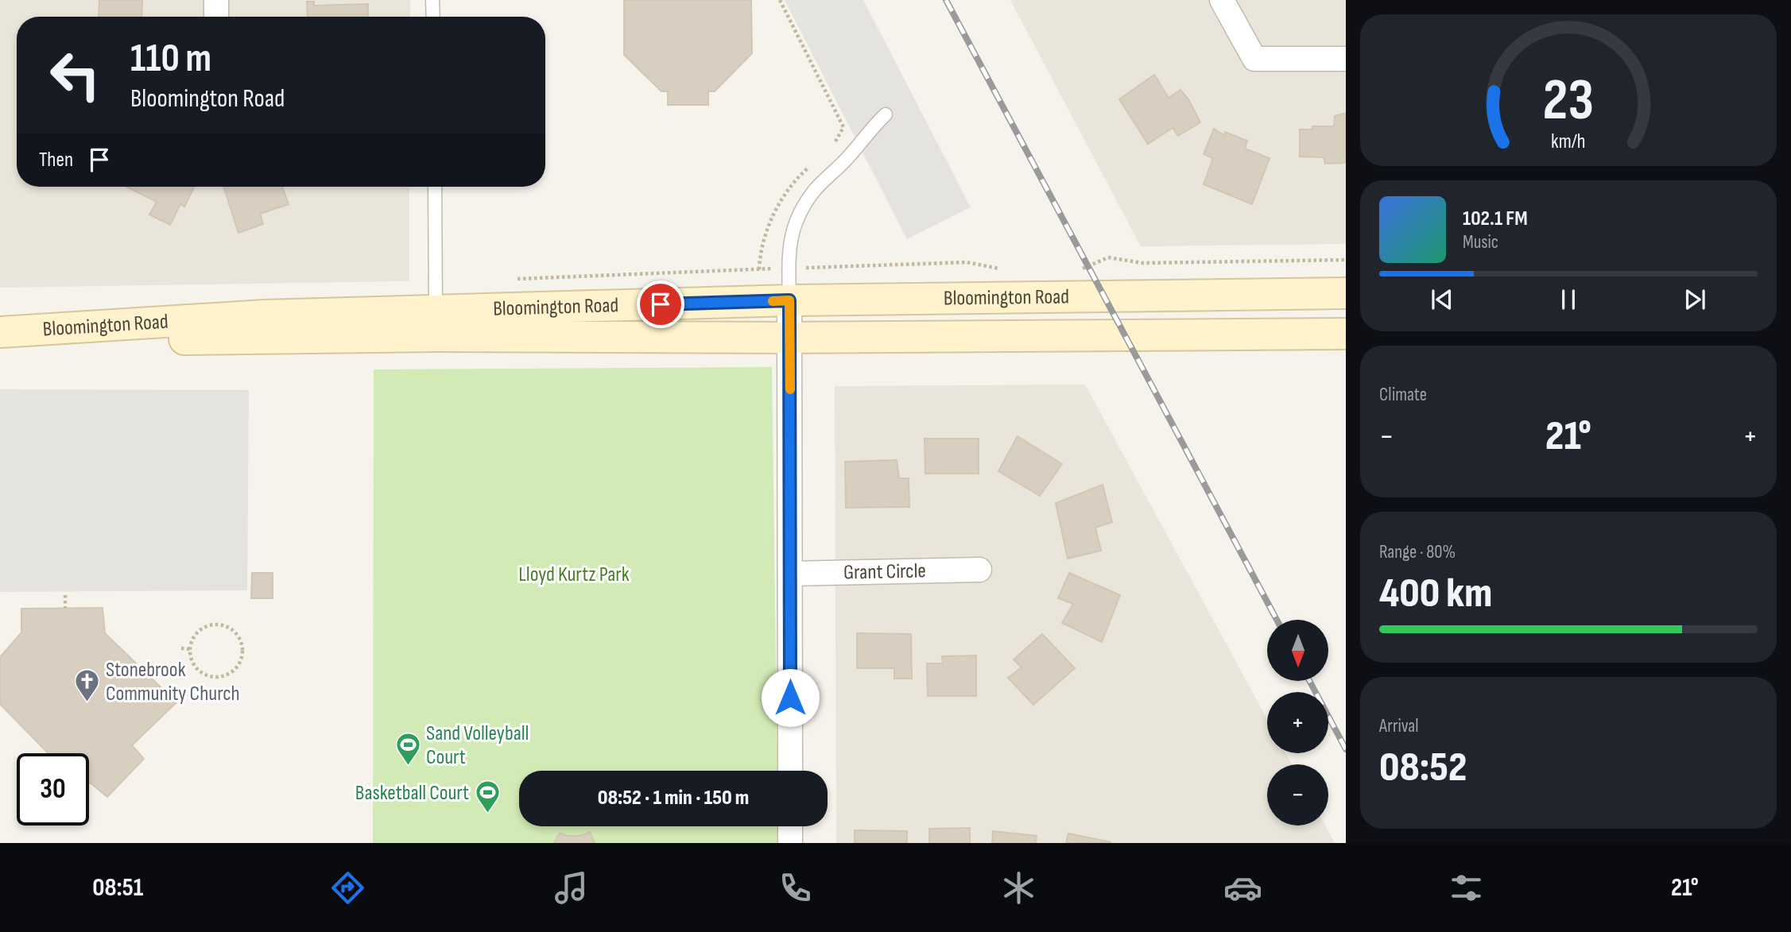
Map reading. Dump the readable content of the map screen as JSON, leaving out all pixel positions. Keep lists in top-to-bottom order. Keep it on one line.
{"streets":{"street":["Bloomington Road","Grant Circle"]},"parks":["Lloyd Kurtz Park"],"places":{"church":["Stonebrook Community Church"],"sports":["Sand Volleyball Court","Basketball Court"]},"north":"bottom","page":{"turn":["110 m","Bloomington Road"],"then":"Then","song":["102.1 FM","Music"],"tile":["Climate",["Range · 80%","400 km"],["Arrival","08:52"]],"heat":["−","21°","+"],"map_buttons":["+","−"],"limit":"30","trip":"08:52 · 1 min · 150 m","tabs":["08:51","21°"],"gauge":["23","km/h"]}}
